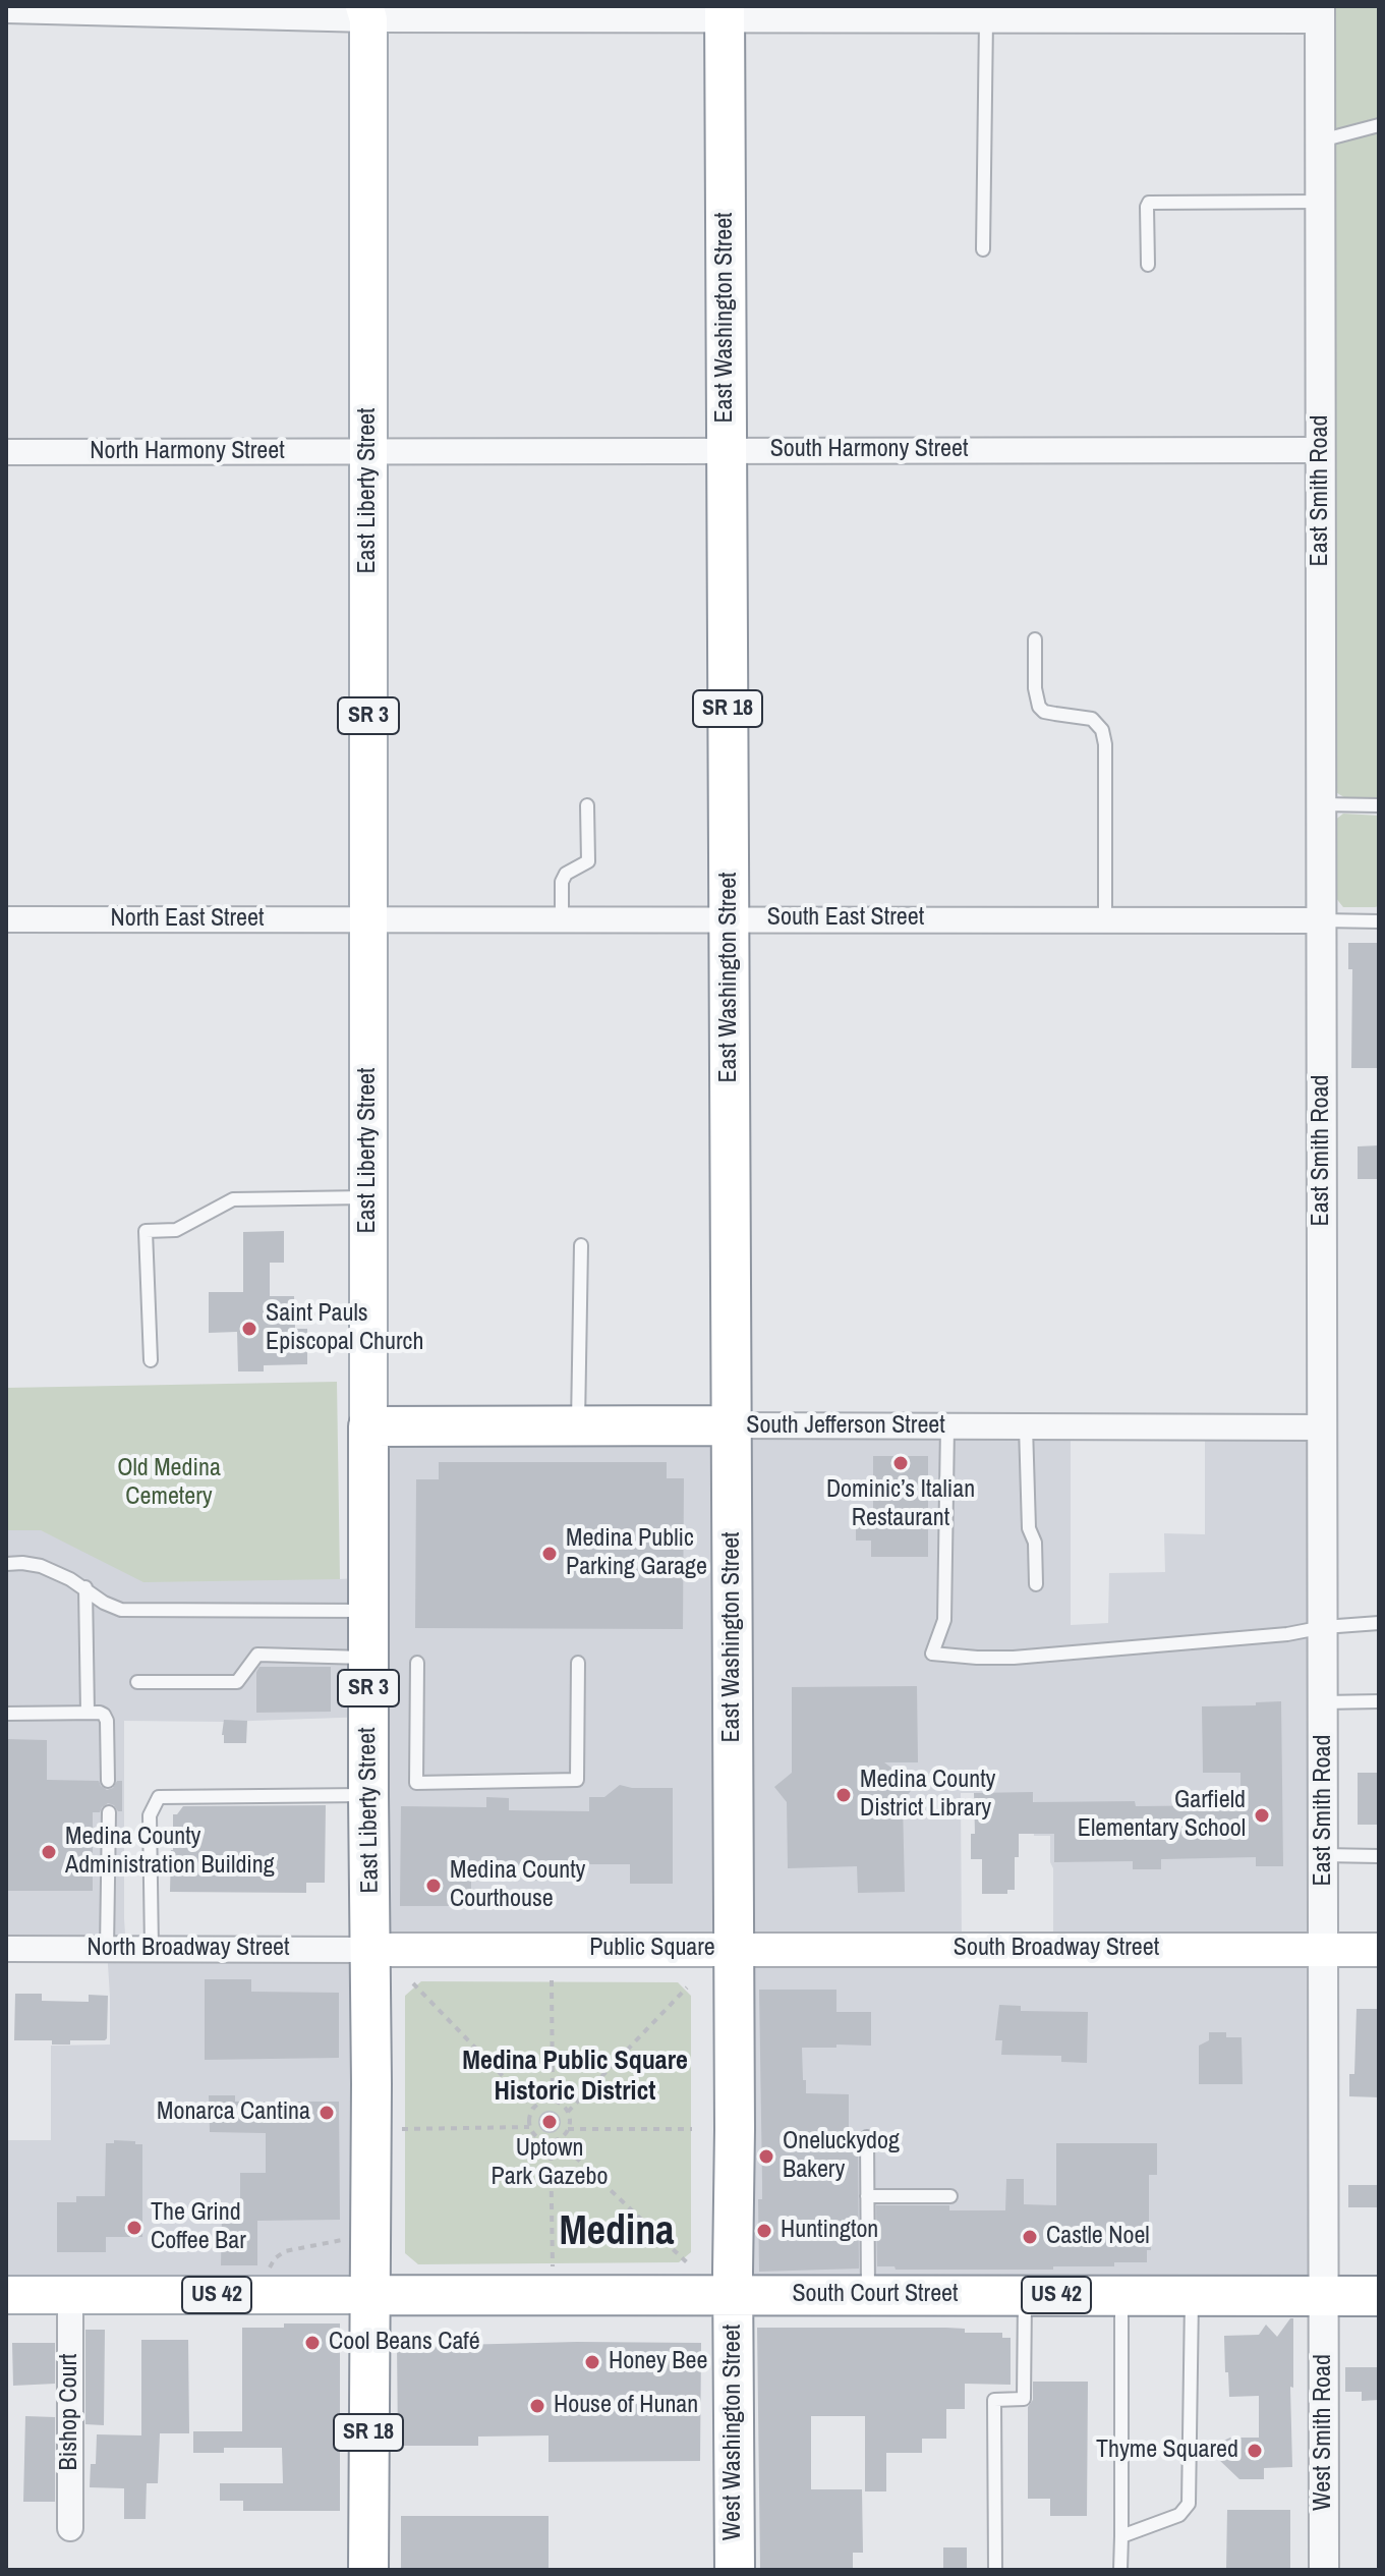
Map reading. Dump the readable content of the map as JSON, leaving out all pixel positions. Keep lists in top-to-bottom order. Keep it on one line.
{"streets":{"highway":["East Washington Street","East Liberty Street","SR 18","SR 3","South Jefferson Street","Public Square","US 42","South Court Street","West Washington Street"],"main road":["South Broadway Street"],"street":["South Harmony Street","North Harmony Street","East Smith Road","South East Street","North East Street","North Broadway Street","Bishop Court","West Smith Road"]},"crossings":[["East Washington Street","South Harmony Street"],["East Washington Street","South East Street"],["East Washington Street","South Jefferson Street"],["East Washington Street","Public Square"],["East Washington Street","South Broadway Street"],["South Harmony Street","North Harmony Street"],["South Harmony Street","East Liberty Street"],["South Harmony Street","East Smith Road"],["North Harmony Street","East Liberty Street"],["East Liberty Street","SR 18"],["East Liberty Street","South East Street"],["East Liberty Street","North East Street"],["East Liberty Street","South Jefferson Street"],["East Liberty Street","North Broadway Street"],["East Liberty Street","Public Square"],["East Liberty Street","US 42"],["East Liberty Street","South Court Street"],["East Smith Road","South East Street"],["East Smith Road","South Jefferson Street"],["East Smith Road","South Broadway Street"],["East Smith Road","South Court Street"],["East Smith Road","West Smith Road"],["SR 18","US 42"],["SR 18","South Court Street"],["South East Street","North East Street"],["North Broadway Street","Public Square"],["Public Square","South Broadway Street"],["Public Square","South Court Street"],["Public Square","West Washington Street"],["US 42","South Court Street"],["US 42","Bishop Court"],["South Court Street","West Washington Street"],["South Court Street","West Smith Road"]],"districts":["Medina Public Square Historic District","Medina"],"parks":["Old Medina Cemetery"],"places":["Saint Pauls Episcopal Church","Dominic’s Italian Restaurant","Medina Public Parking Garage","Medina County District Library","Garfield Elementary School","Medina County Administration Building","Medina County Courthouse","Monarca Cantina","Uptown Park Gazebo","Oneluckydog Bakery","The Grind Coffee Bar","Huntington","Castle Noel","Cool Beans Café","Honey Bee","House of Hunan","Thyme Squared"]}
